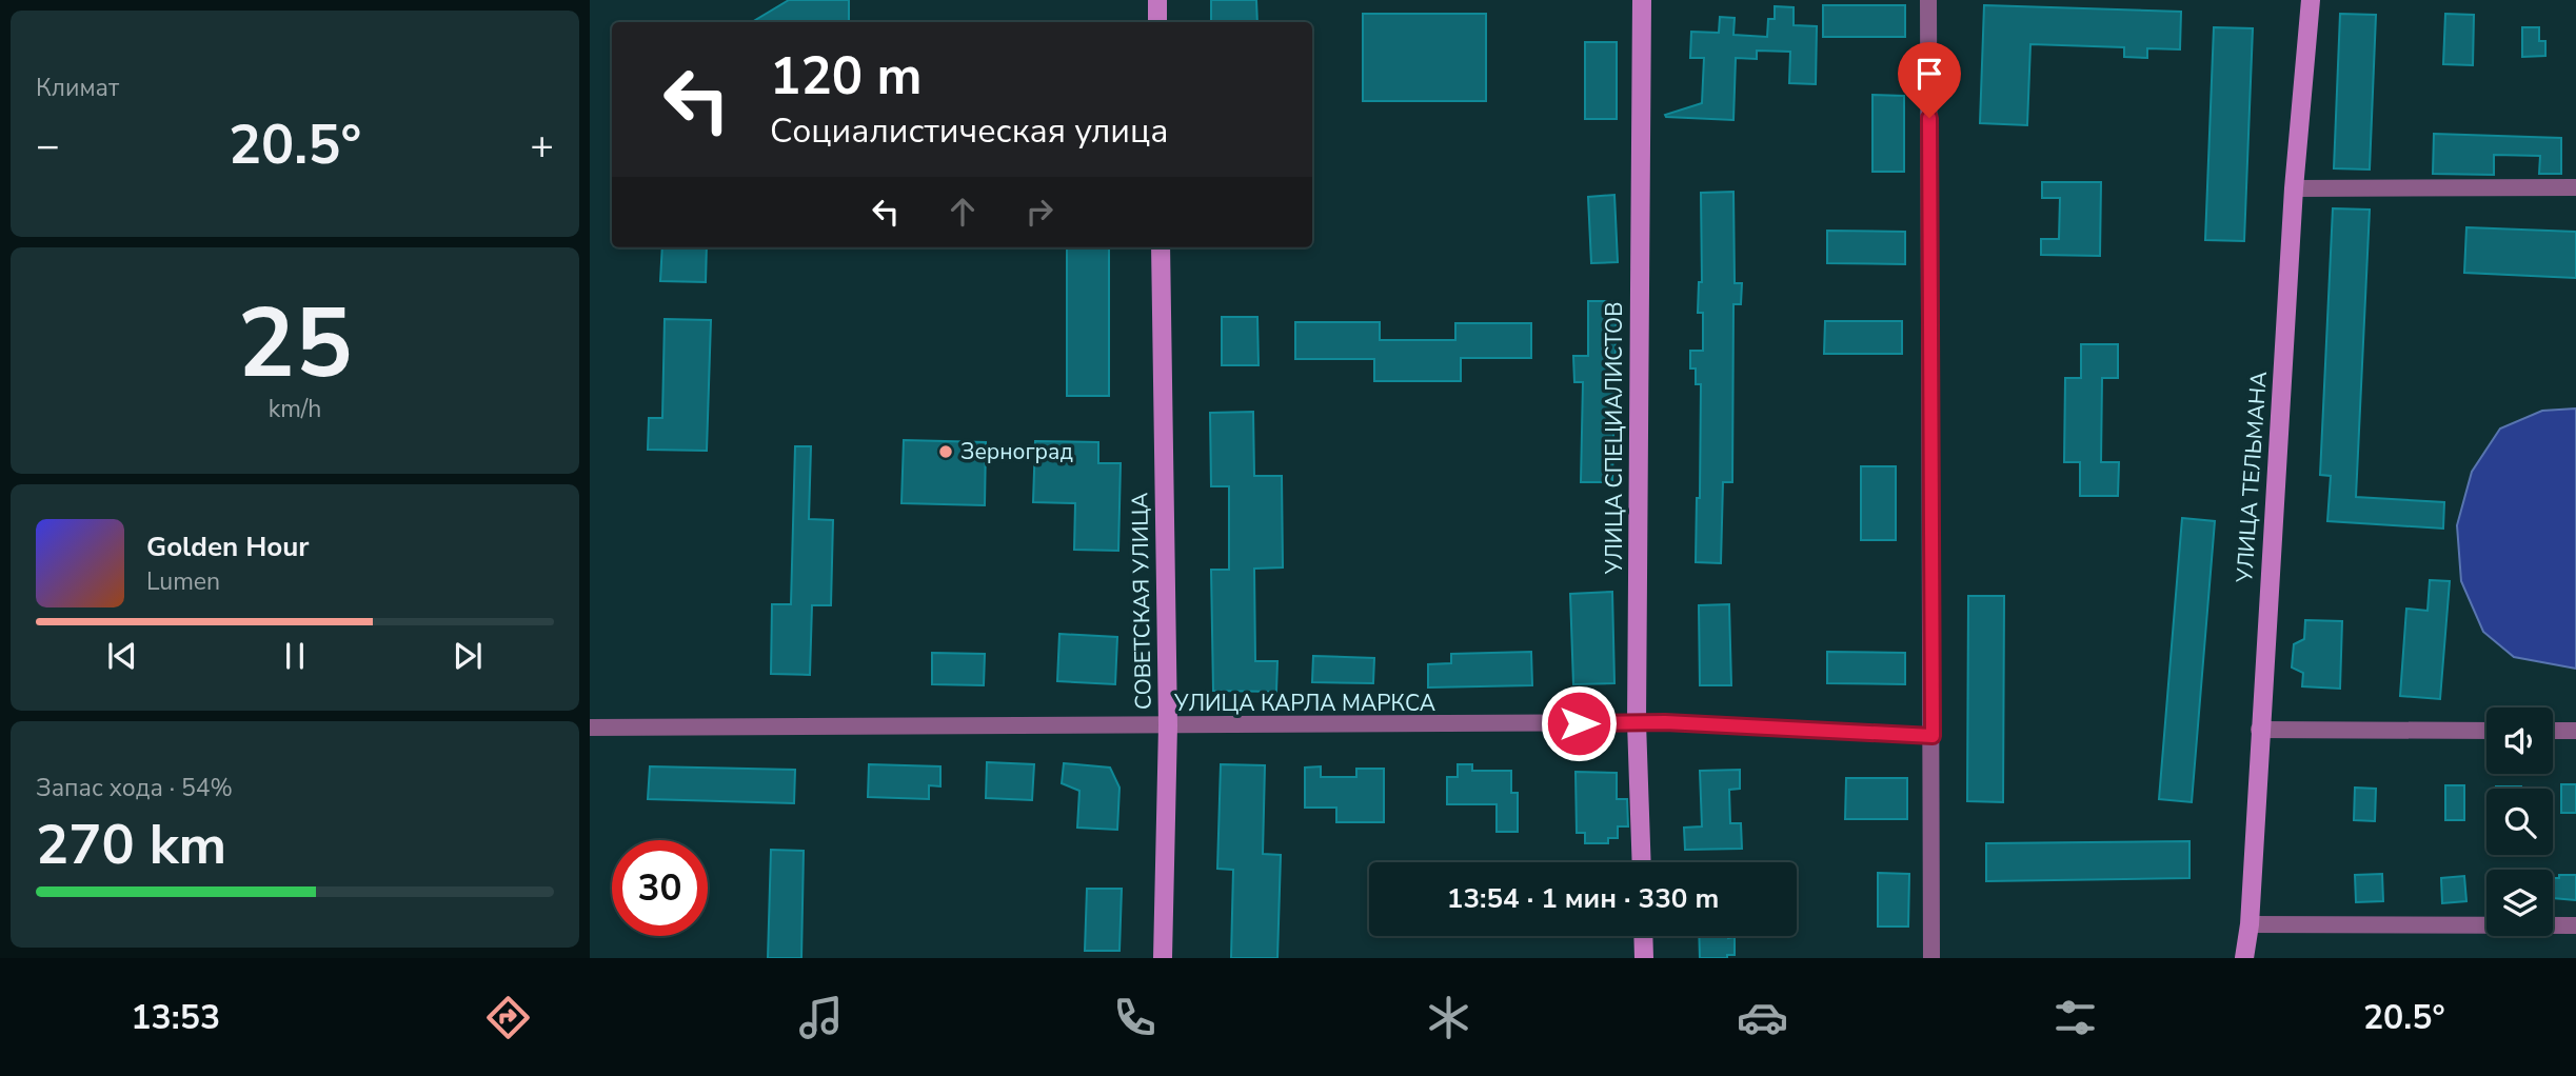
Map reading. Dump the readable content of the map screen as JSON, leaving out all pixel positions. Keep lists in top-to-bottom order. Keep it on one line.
{"streets":{"street":["УЛИЦА СПЕЦИАЛИСТОВ","УЛИЦА ТЕЛЬМАНА","СОВЕТСКАЯ УЛИЦА","УЛИЦА КАРЛА МАРКСА"]},"crossings":[["УЛИЦА СПЕЦИАЛИСТОВ","УЛИЦА КАРЛА МАРКСА"],["СОВЕТСКАЯ УЛИЦА","УЛИЦА КАРЛА МАРКСА"]],"places":["Зерноград"],"page":{"tile":["Климат",["25","km/h"],["Запас хода · 54%","270 km"]],"turn":["120 m","Социалистическая улица"],"heat":["−","20.5°","+"],"song":["Golden Hour","Lumen"],"limit":"30","trip":"13:54 · 1 мин · 330 m","tabs":["13:53","20.5°"]}}
